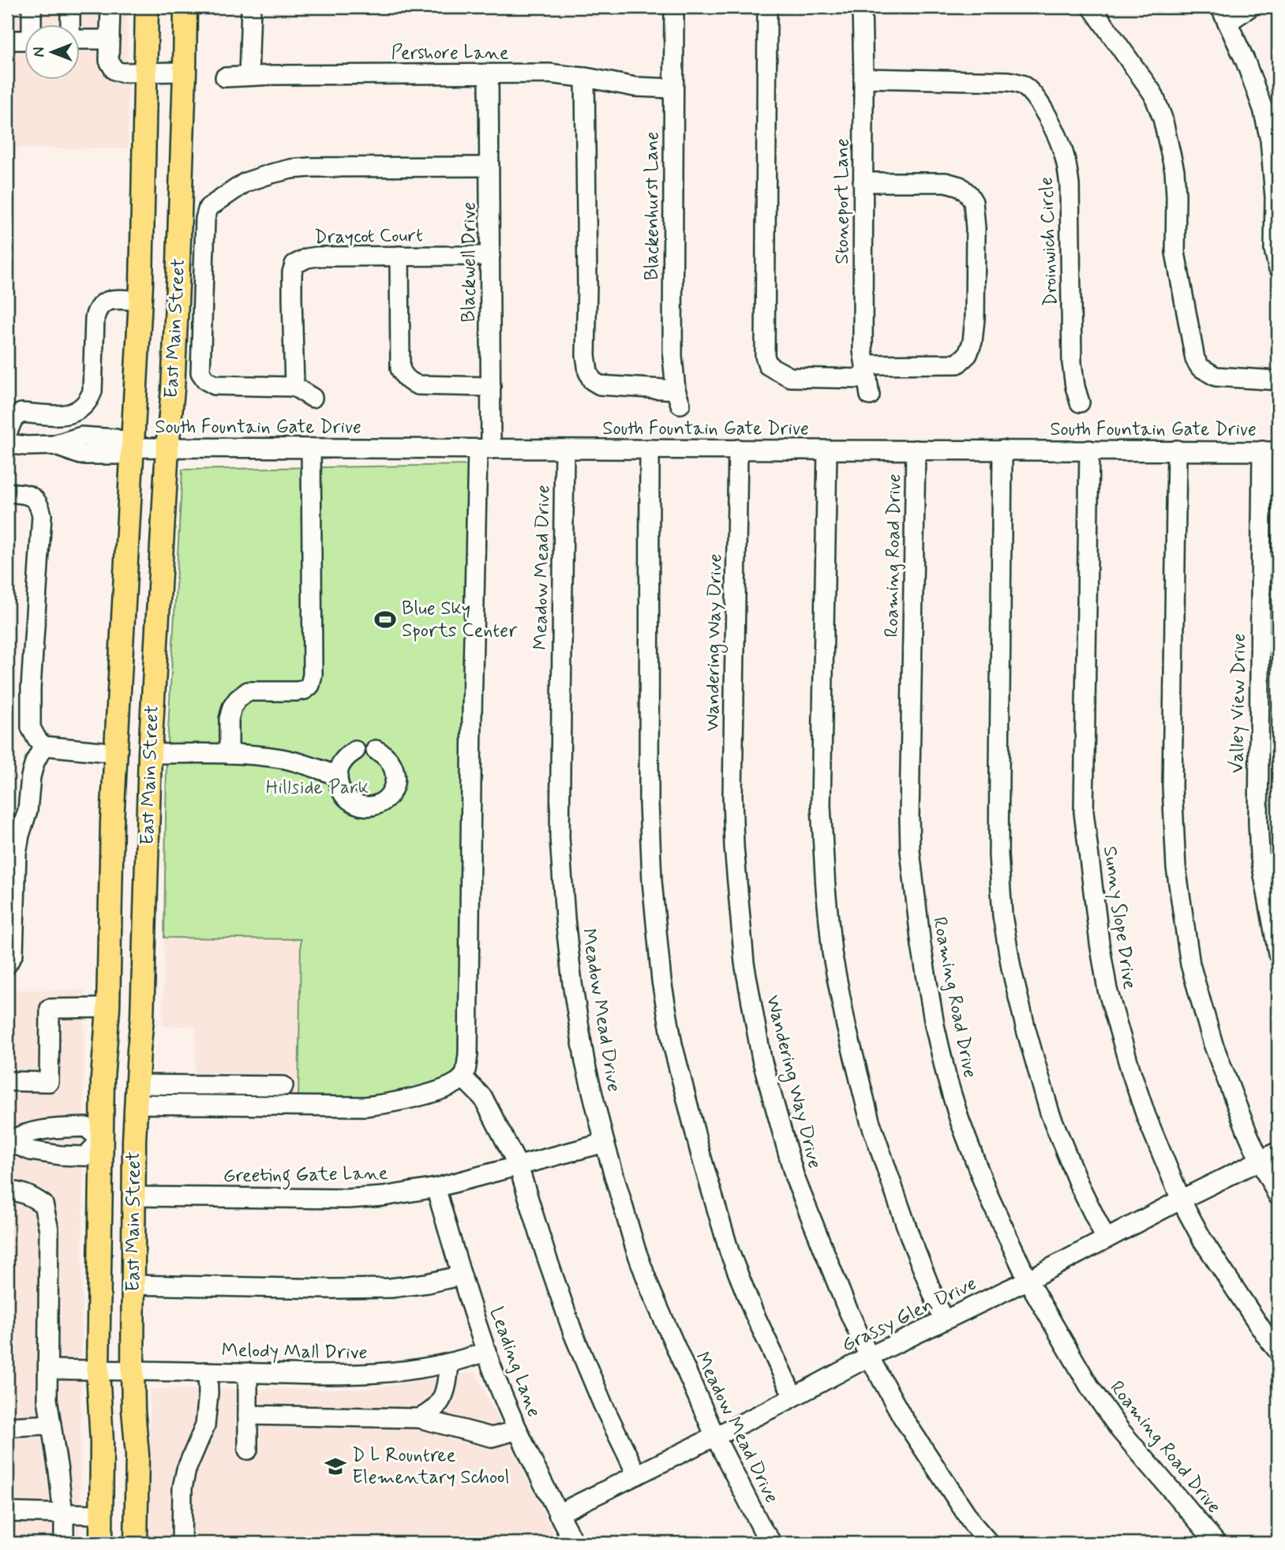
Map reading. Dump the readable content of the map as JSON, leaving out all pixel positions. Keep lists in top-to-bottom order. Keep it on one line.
{"streets":{"main road":["East Main Street"],"street":["Pershore Lane","Stoneport Lane","Blackenhurst Lane","Draycot Court","Droinwich Circle","Blackwell Drive","South Fountain Gate Drive","Roaming Road Drive","Meadow Mead Drive","Wandering Way Drive","Valley View Drive","Sunny Slope Drive","Greeting Gate Lane","Grassy Glen Drive","Melody Mall Drive","Leading Lane"]},"crossings":[["Pershore Lane","Blackenhurst Lane"],["Pershore Lane","Blackwell Drive"],["Stoneport Lane","Droinwich Circle"],["Draycot Court","Blackwell Drive"],["Blackwell Drive","South Fountain Gate Drive"],["East Main Street","South Fountain Gate Drive"],["East Main Street","Greeting Gate Lane"],["East Main Street","Melody Mall Drive"],["South Fountain Gate Drive","Roaming Road Drive"],["South Fountain Gate Drive","Meadow Mead Drive"],["South Fountain Gate Drive","Wandering Way Drive"],["South Fountain Gate Drive","Valley View Drive"],["South Fountain Gate Drive","Sunny Slope Drive"],["Roaming Road Drive","Grassy Glen Drive"],["Meadow Mead Drive","Greeting Gate Lane"],["Meadow Mead Drive","Grassy Glen Drive"],["Wandering Way Drive","Grassy Glen Drive"],["Sunny Slope Drive","Grassy Glen Drive"],["Greeting Gate Lane","Leading Lane"],["Grassy Glen Drive","Leading Lane"],["Melody Mall Drive","Leading Lane"]],"parks":["Hillside Park"],"places":{"sports":["Blue Sky Sports Center"],"school or university":["D L Rountree Elementary School"]},"north":"left"}
